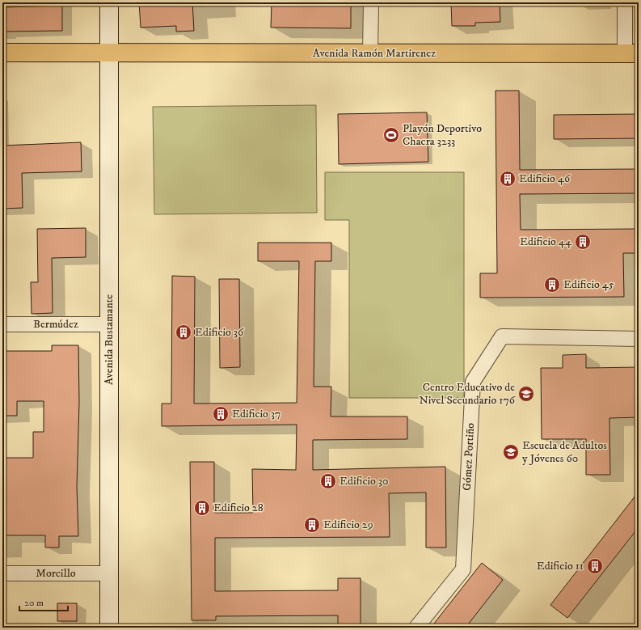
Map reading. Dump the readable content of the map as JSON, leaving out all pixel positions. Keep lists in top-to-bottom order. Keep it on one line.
{"streets":{"main road":["Avenida Ramón Martirenez","Avenida Bustamante"],"street":["Bermúdez","Gómez Portiño","Morcillo"]},"crossings":[["Avenida Ramón Martirenez","Avenida Bustamante"],["Bermúdez","Avenida Bustamante"],["Avenida Bustamante","Morcillo"]],"places":{"sports":["Playón Deportivo Chacra 3233"],"building":["Edificio 46","Edificio 44","Edificio 45","Edificio 36","Edificio 37","Edificio 30","Edificio 28","Edificio 29","Edificio 11"],"school or university":["Centro Educativo de Nivel Secundario 176","Escuela de Adultos y Jóvenes 60"]},"scale_bar":"20 m"}
